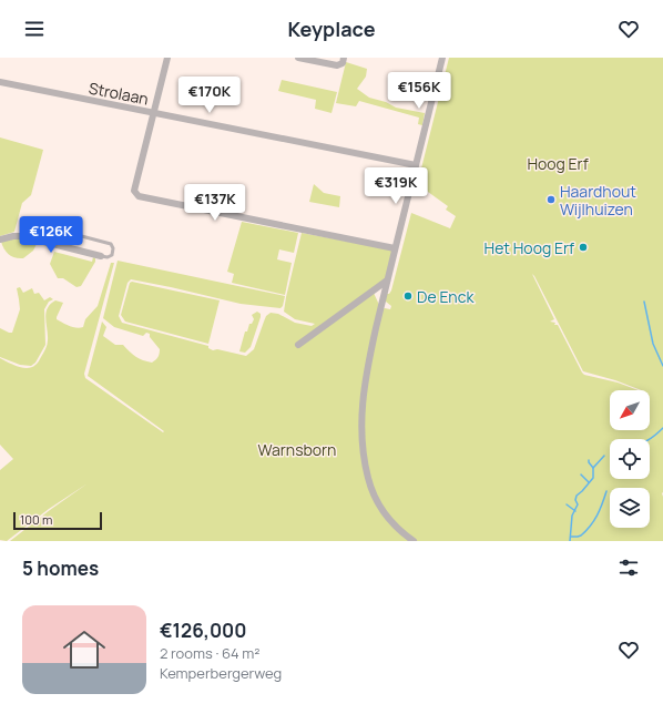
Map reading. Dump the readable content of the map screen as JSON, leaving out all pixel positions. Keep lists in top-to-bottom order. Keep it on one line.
{"streets":{"street":["Strolaan"]},"parks":["Hoog Erf","Warnsborn"],"places":["Haardhout Wijlhuizen","Het Hoog Erf","De Enck"],"scale_bar":"100 m","north":"bottom left","page":{"header":"Keyplace","price":["€156K","€170K","€319K","€137K","€126K"],"scale":"100 m","heading":"5 homes","list":[{"name":"€126,000","note":"2 rooms · 64 m² · Kemperbergerweg"}]}}
